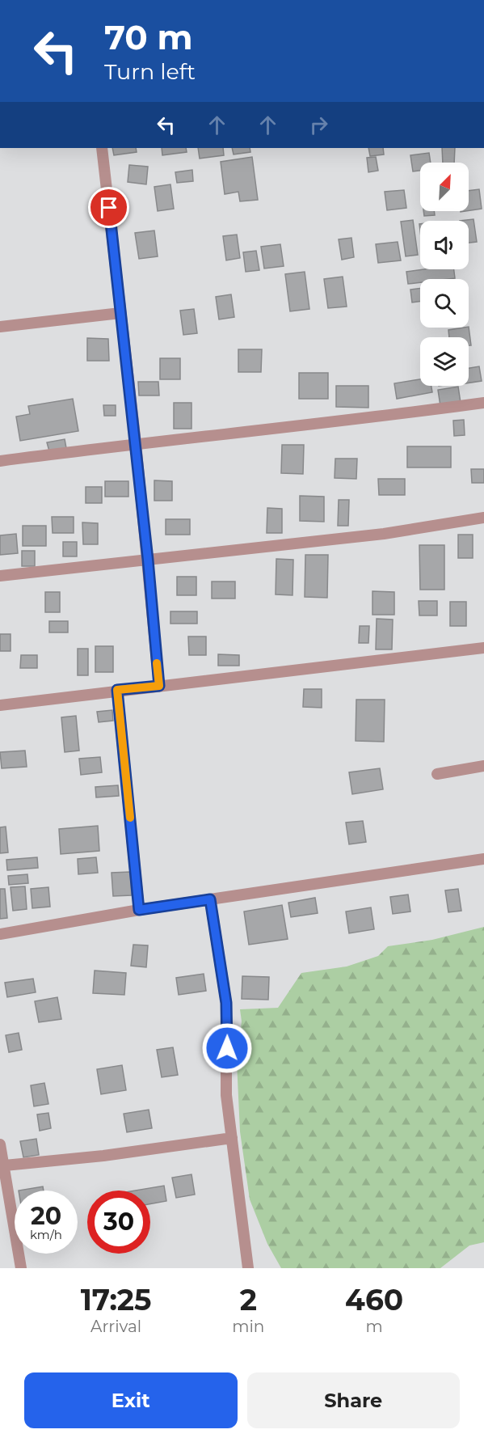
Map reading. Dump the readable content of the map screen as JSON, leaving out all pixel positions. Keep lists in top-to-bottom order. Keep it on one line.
{"north":"top right","page":{"turn":["70 m","Turn left"],"speed":"20 km/h","limit":"30","eta":["17:25","Arrival","2","min","460","m"],"buttons":["Exit","Share"]}}
